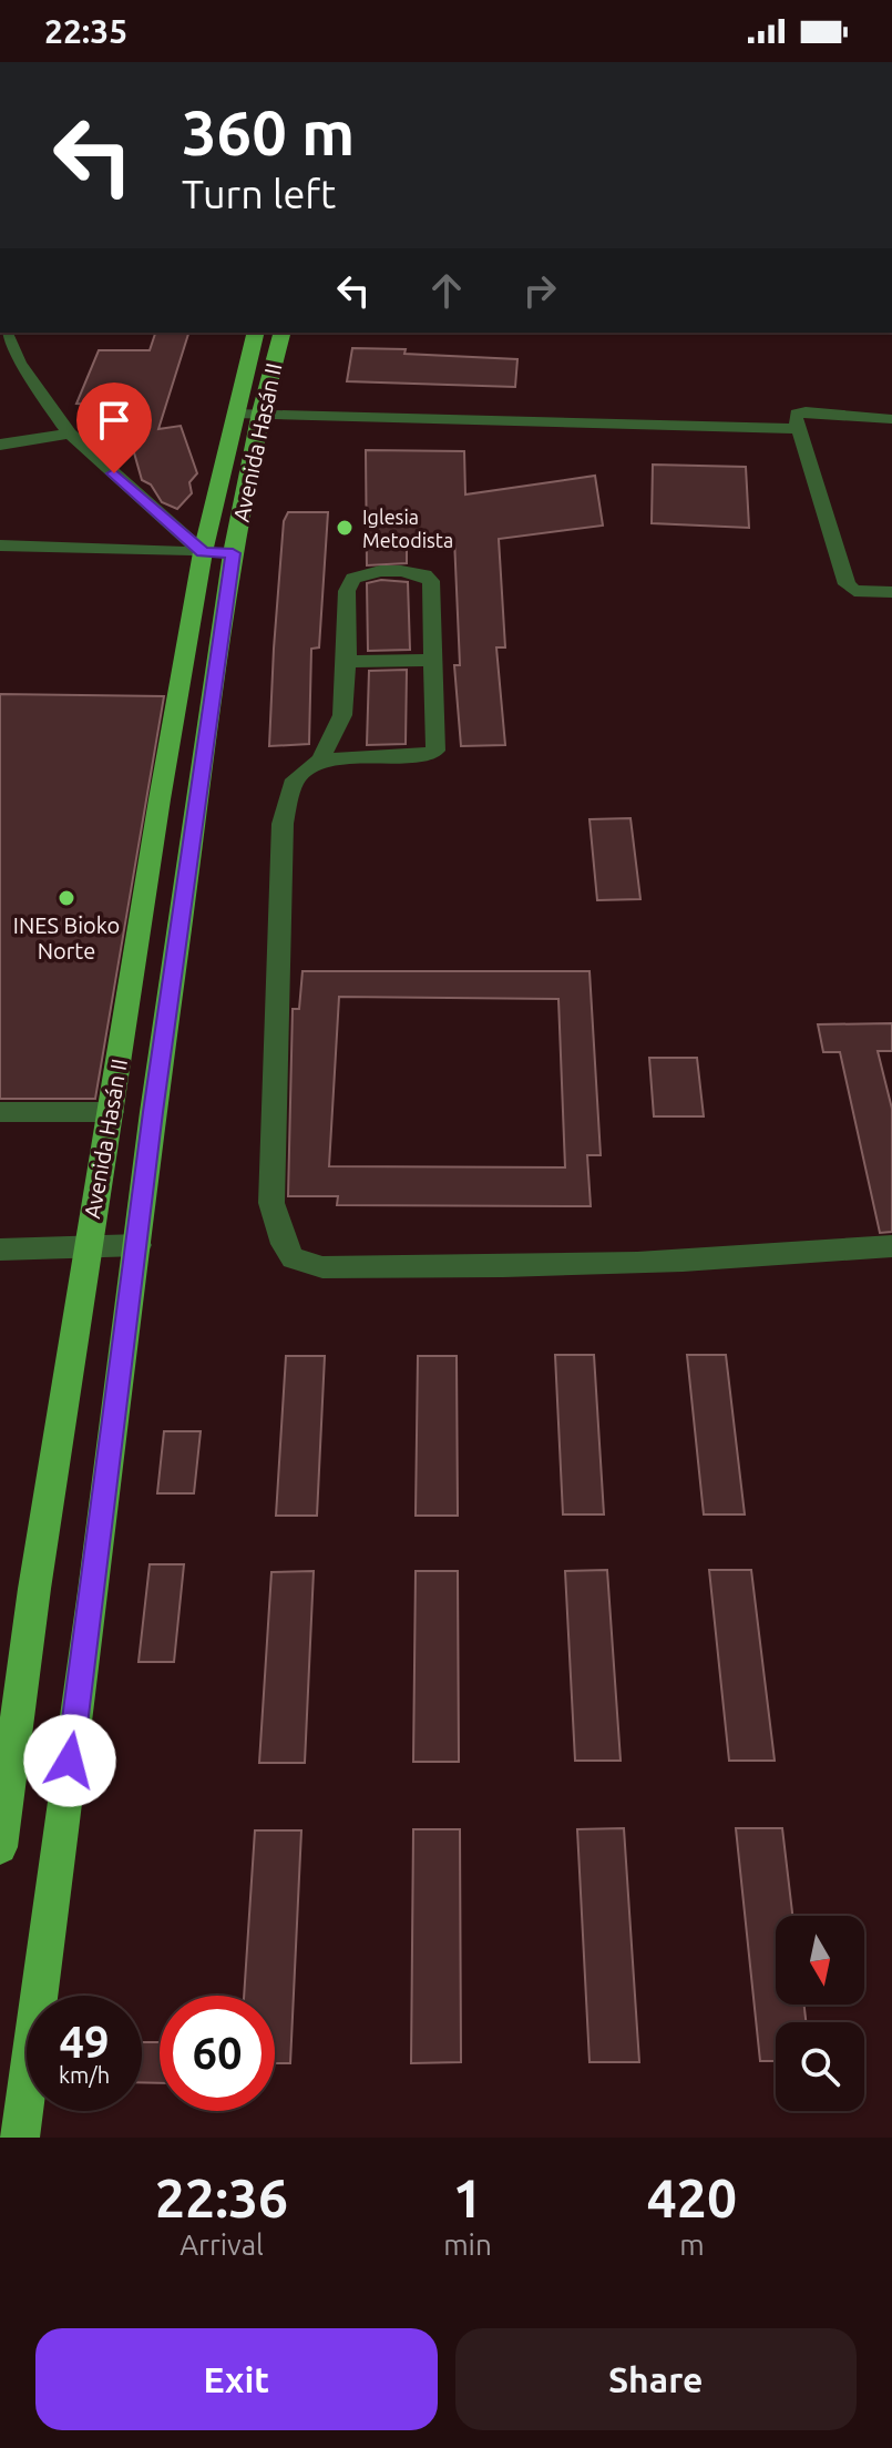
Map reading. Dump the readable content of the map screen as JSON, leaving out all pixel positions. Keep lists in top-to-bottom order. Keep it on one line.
{"streets":{"main road":["Avenida Hasán II"]},"places":["Iglesia Metodista","INES Bioko Norte"],"north":"bottom","page":{"status":"22:35","turn":["360 m","Turn left"],"speed":"49 km/h","limit":"60","eta":["22:36","Arrival","1","min","420","m"],"buttons":["Exit","Share"]}}
